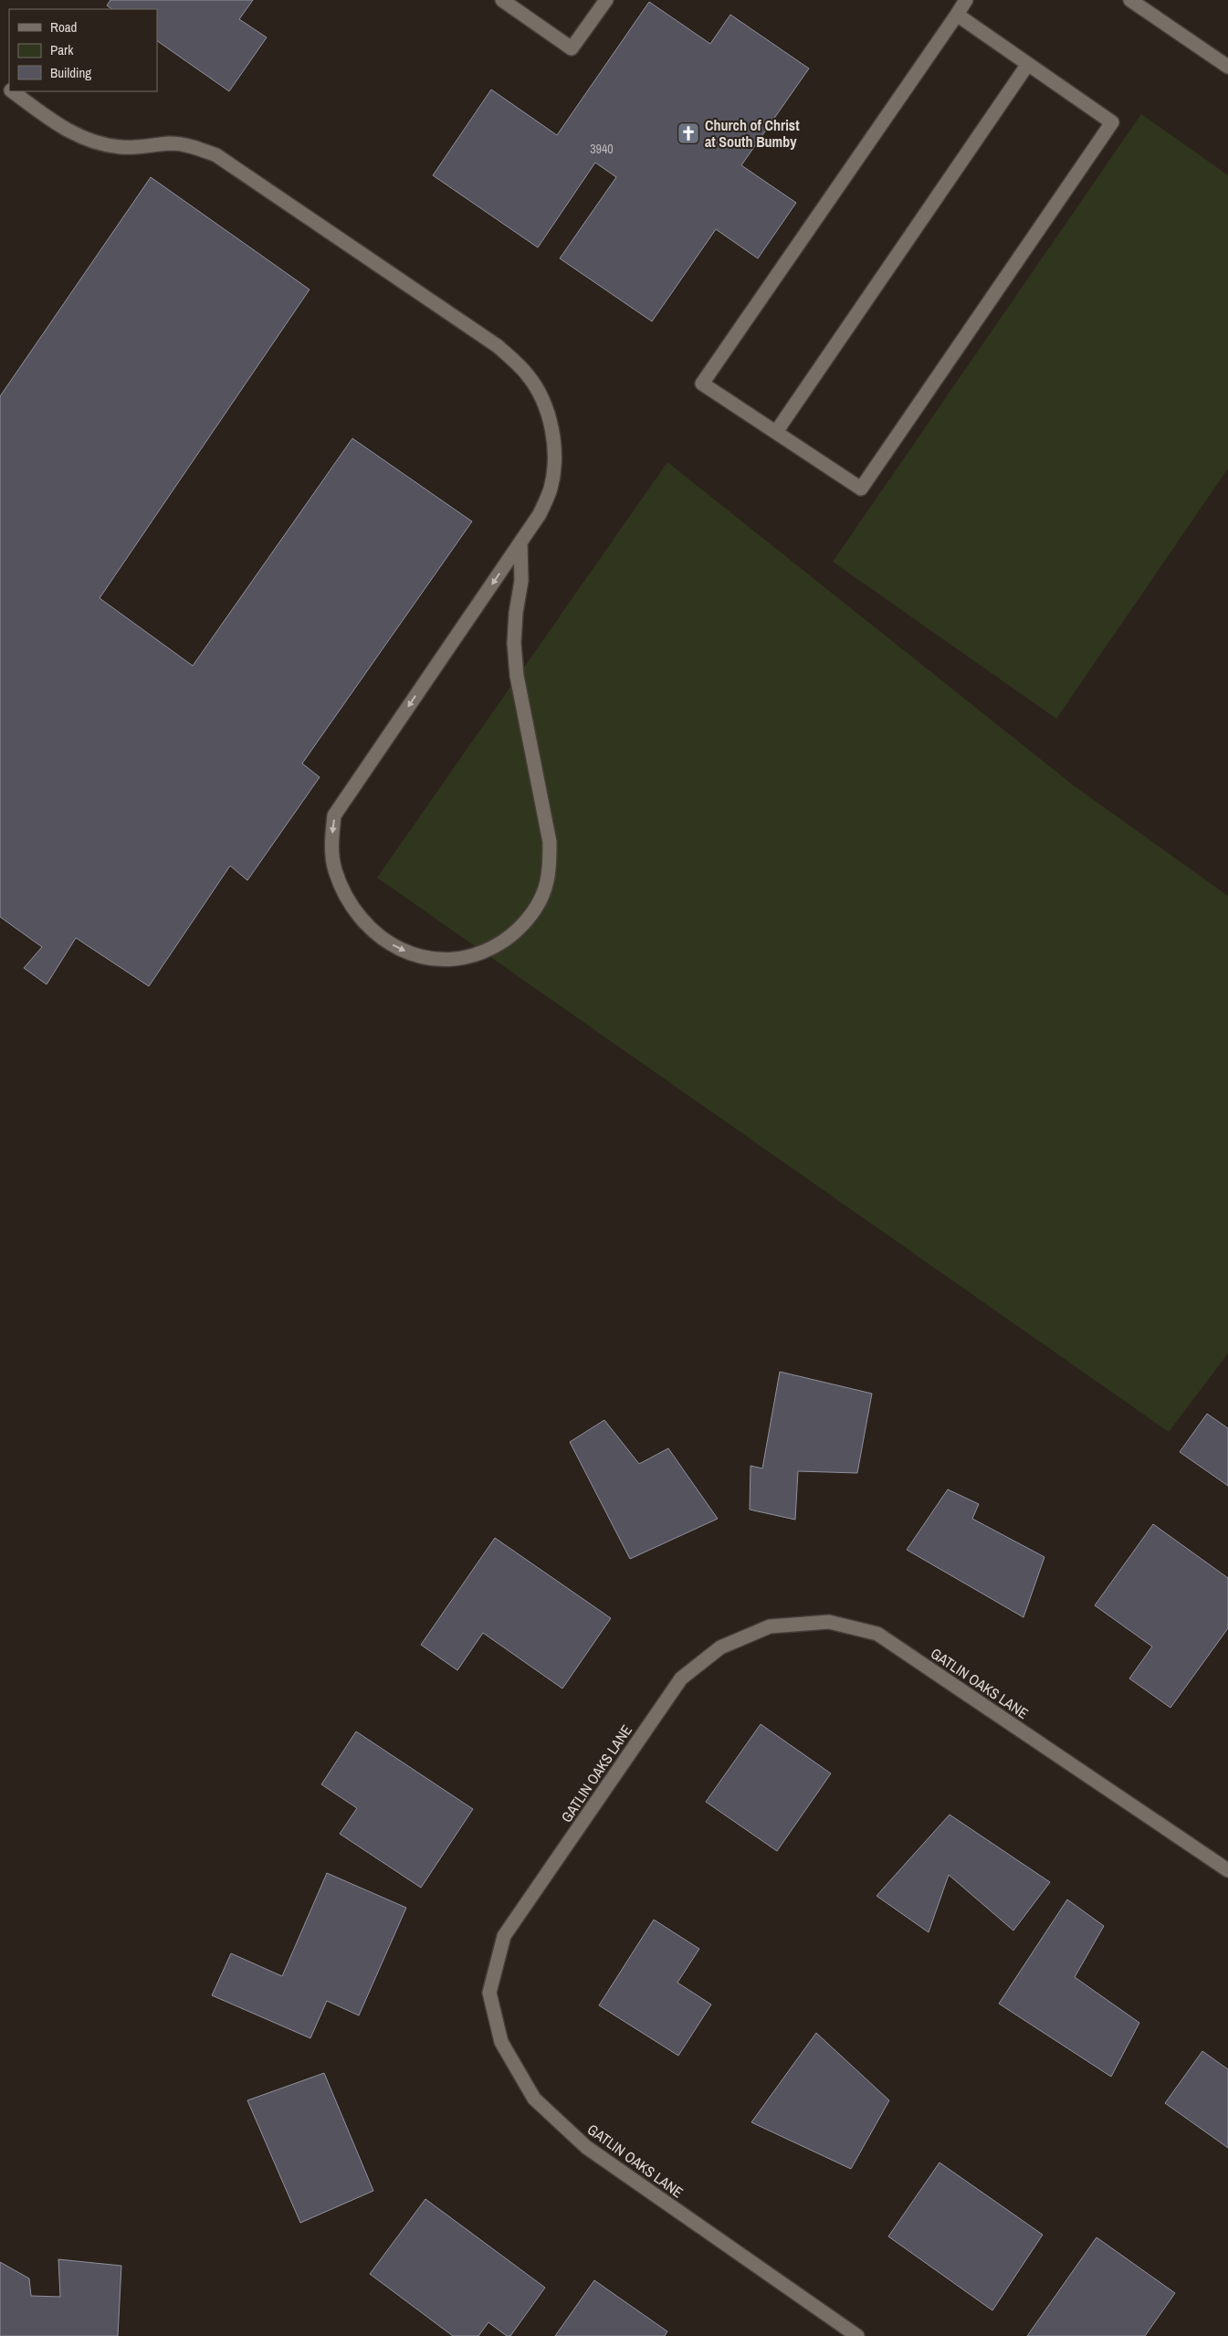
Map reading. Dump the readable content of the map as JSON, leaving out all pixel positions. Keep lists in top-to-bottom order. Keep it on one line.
{"streets":{"street":["GATLIN OAKS LANE"]},"places":{"church":["Church of Christ at South Bumby"]},"house_numbers":["3940"],"legend":["Road","Park","Building"]}
